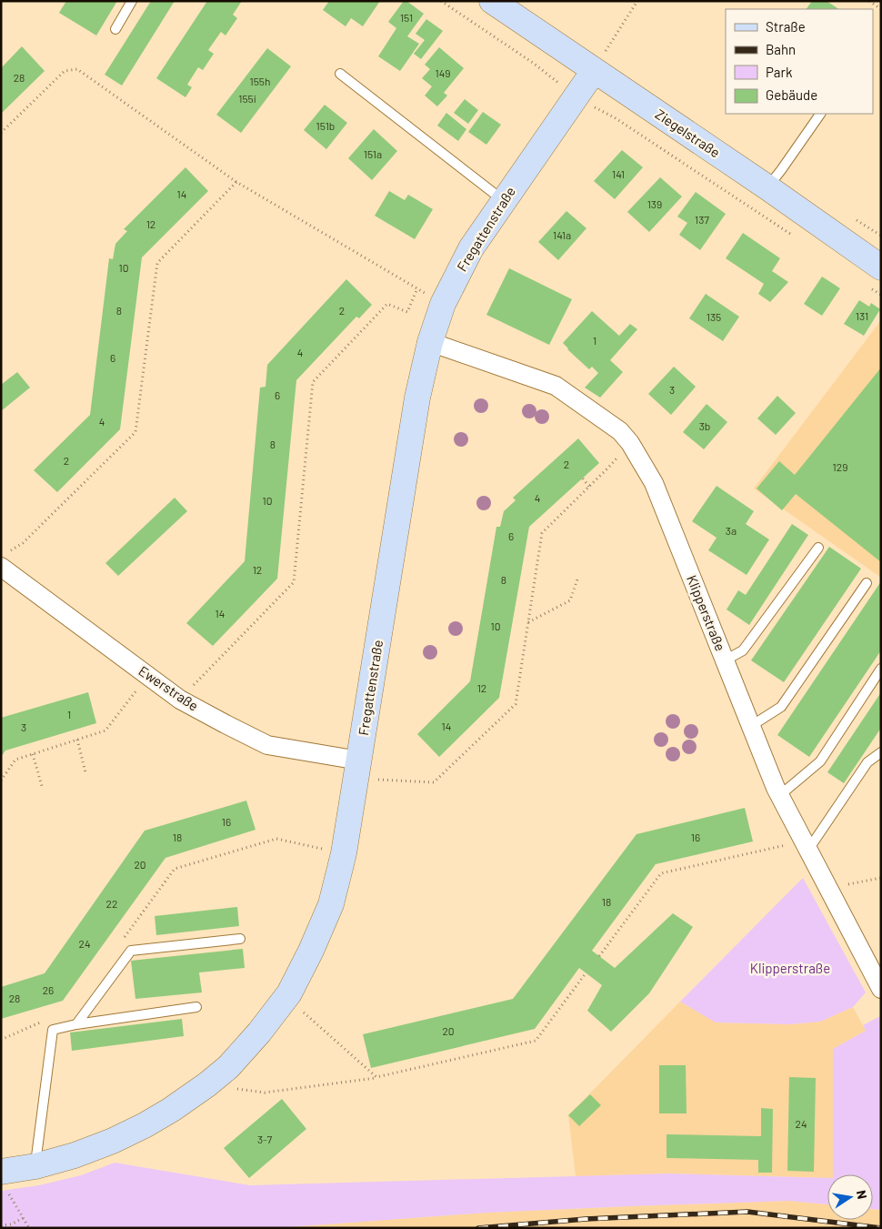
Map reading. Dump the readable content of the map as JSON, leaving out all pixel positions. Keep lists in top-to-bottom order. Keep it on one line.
{"streets":{"street":["Ziegelstraße","Fregattenstraße","Klipperstraße","Ewerstraße"]},"crossings":[["Ziegelstraße","Fregattenstraße"],["Fregattenstraße","Klipperstraße"],["Fregattenstraße","Ewerstraße"]],"parks":["Klipperstraße"],"house_numbers":["151","149","28","155h","155i","151b","151a","141","14","139","137","12","141a","10","8","2","131","135","1","4","6","3","6","4","3b","8","2","2","129","4","10","3a","6","12","8","14","10","12","1","14","3","16","18","16","20","18","22","24","26","28","20","24","3-7"],"legend":["Straße","Bahn","Park","Gebäude"],"north":"right"}
